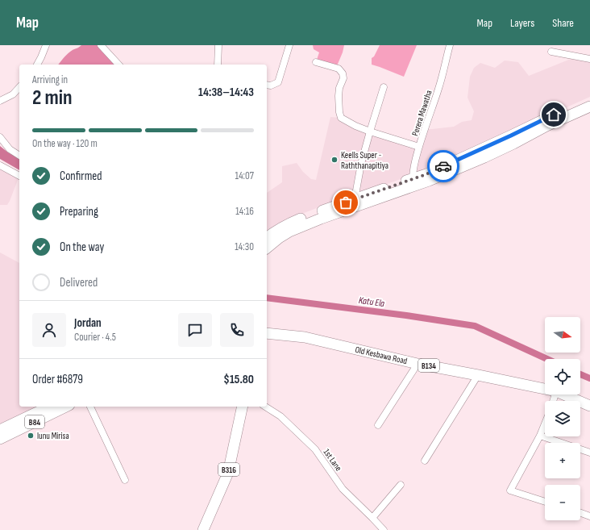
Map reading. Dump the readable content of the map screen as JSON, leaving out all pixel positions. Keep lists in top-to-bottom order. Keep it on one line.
{"streets":{"main road":["Old Kesbawa Road","B134","B84","B316"],"street":["Perera Mawatha","1st Lane"]},"water":["Katu Ela"],"places":["Keells Super - Raththanapitiya","lunu Mirisa"],"north":"right","page":{"header":"Map","nav":["Map","Layers","Share"],"heading":["2 min","Arriving in","14:38–14:43"],"panel":["Jordan","Courier · 4.5","Order #6879","$15.80"],"bar":"On the way · 120 m","list":[["Confirmed","14:07"],["Preparing","14:16"],["On the way","14:30"],"Delivered"],"map_buttons":["+","−"]}}
